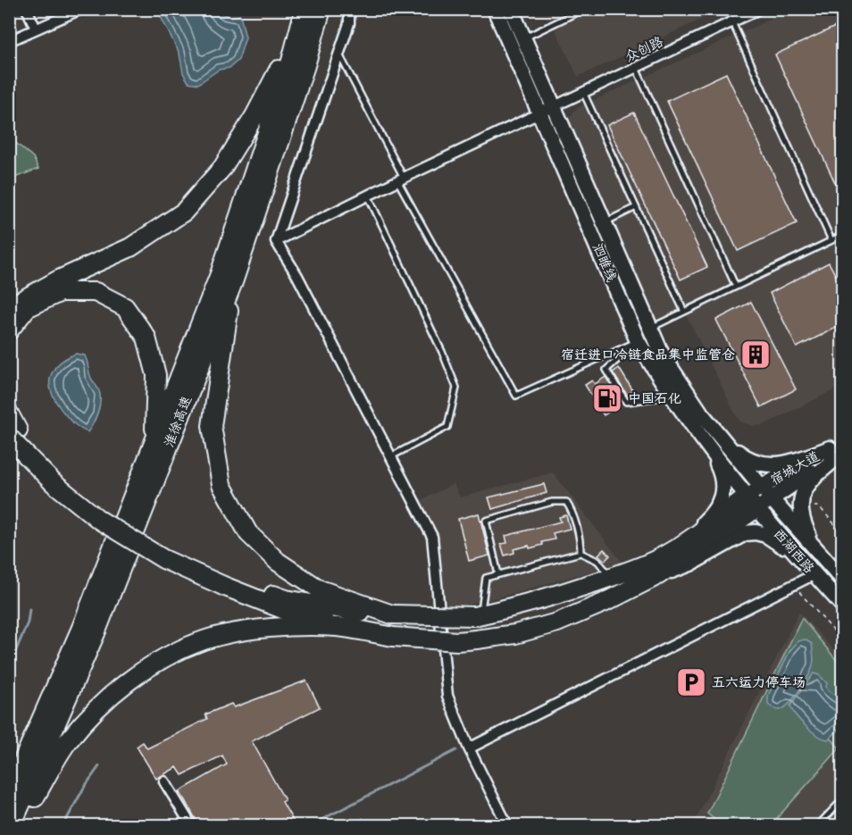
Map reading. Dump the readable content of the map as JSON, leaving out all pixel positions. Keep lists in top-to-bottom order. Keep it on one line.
{"streets":{"highway":["淮徐高速"],"main road":["泗睢线","宿城大道","西湖西路"],"street":["众创路"]},"crossings":[["众创路","泗睢线"],["泗睢线","宿城大道"],["泗睢线","西湖西路"],["宿城大道","西湖西路"]],"places":{"building":["宿迁进口冷链食品集中监管仓"],"fuel station":["中国石化"],"parking":["五六运力停车场"]}}
